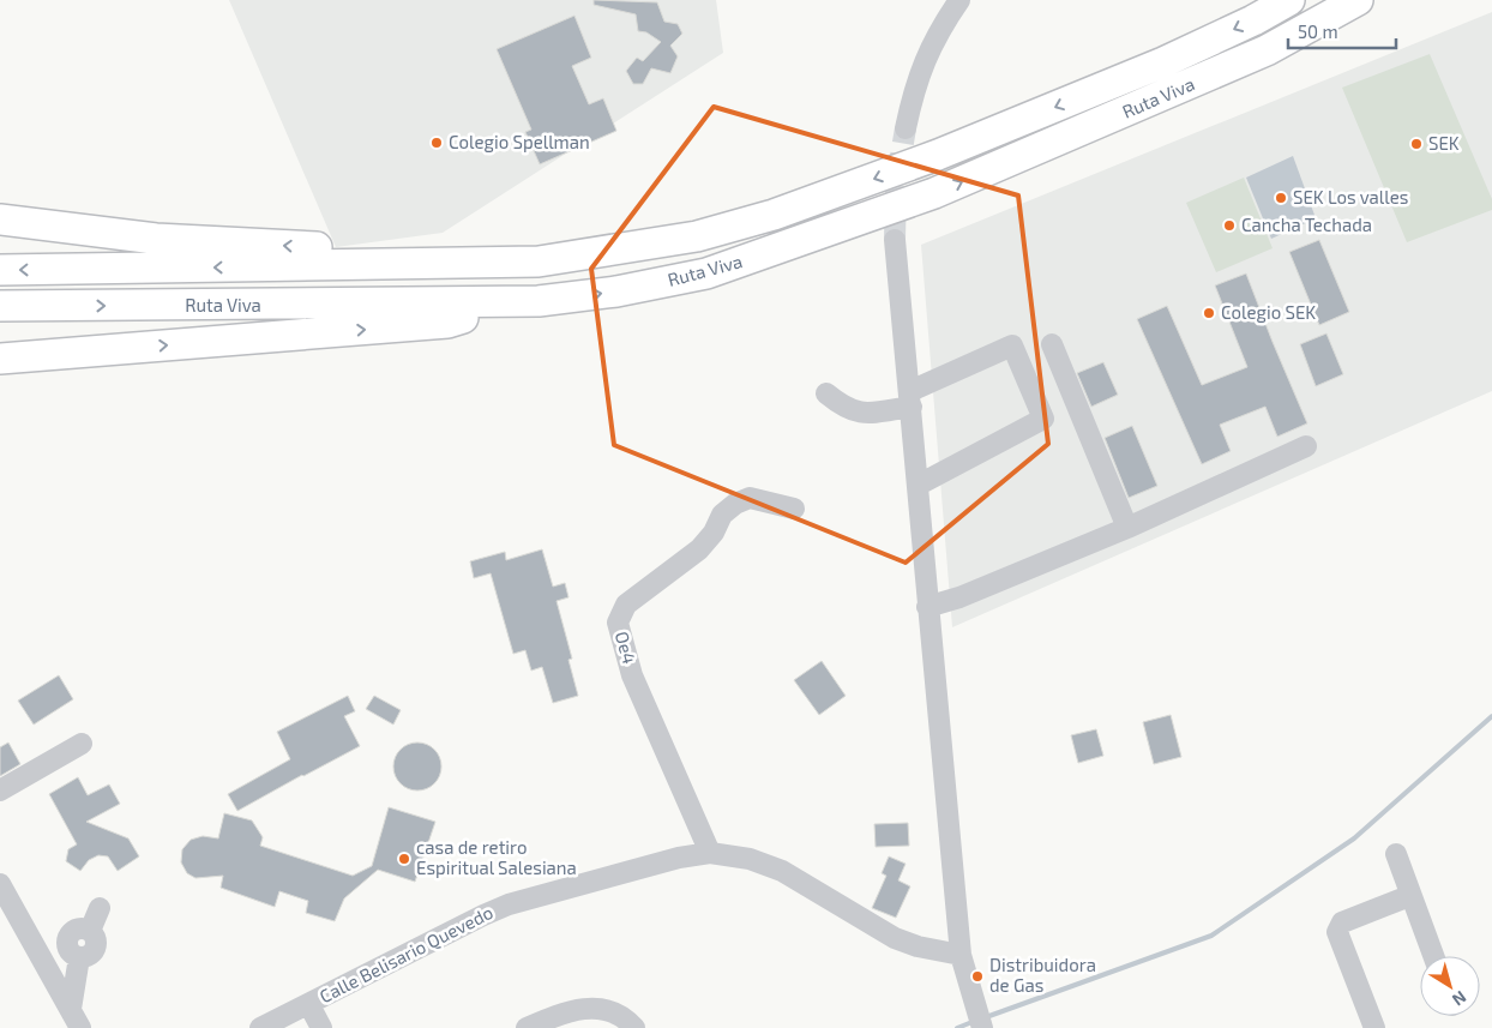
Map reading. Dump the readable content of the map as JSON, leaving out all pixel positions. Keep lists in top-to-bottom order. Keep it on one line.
{"streets":{"highway":["Ruta Viva"],"street":["Oe4","Calle Belisario Quevedo"]},"crossings":[["Oe4","Calle Belisario Quevedo"]],"places":["Colegio Spellman","SEK","SEK Los valles","Cancha Techada","Colegio SEK","casa de retiro Espiritual Salesiana","Distribuidora de Gas"],"scale_bar":"50 m","north":"bottom right"}
